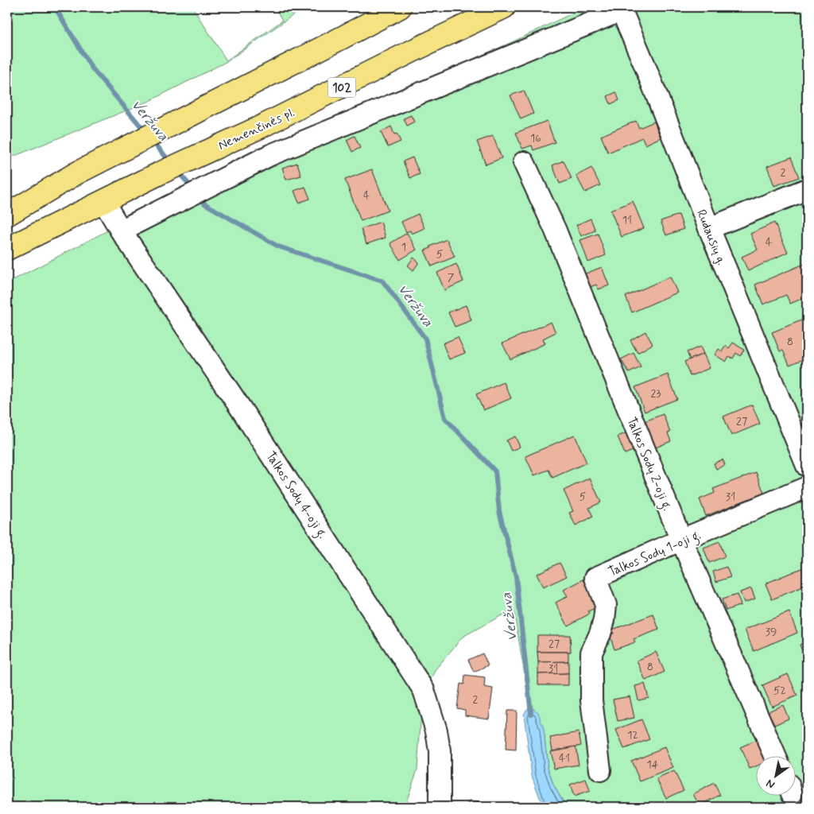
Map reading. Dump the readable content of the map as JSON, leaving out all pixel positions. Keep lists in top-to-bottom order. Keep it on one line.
{"streets":{"main road":["102","Nemenčinės pl."],"street":["Rudausių g.","Talkos Sodų 2-oji g.","Talkos Sodų 4-oji g.","Talkos Sodų 1-oji g."]},"crossings":[["Nemenčinės pl.","Talkos Sodų 4-oji g."],["Talkos Sodų 2-oji g.","Talkos Sodų 1-oji g."]],"water":["Veržuva"],"house_numbers":["16","2","4","11","4","1","5","7","8","23","27","5","31","39","27","8","31","52","2","12","41","14"],"north":"bottom left"}
